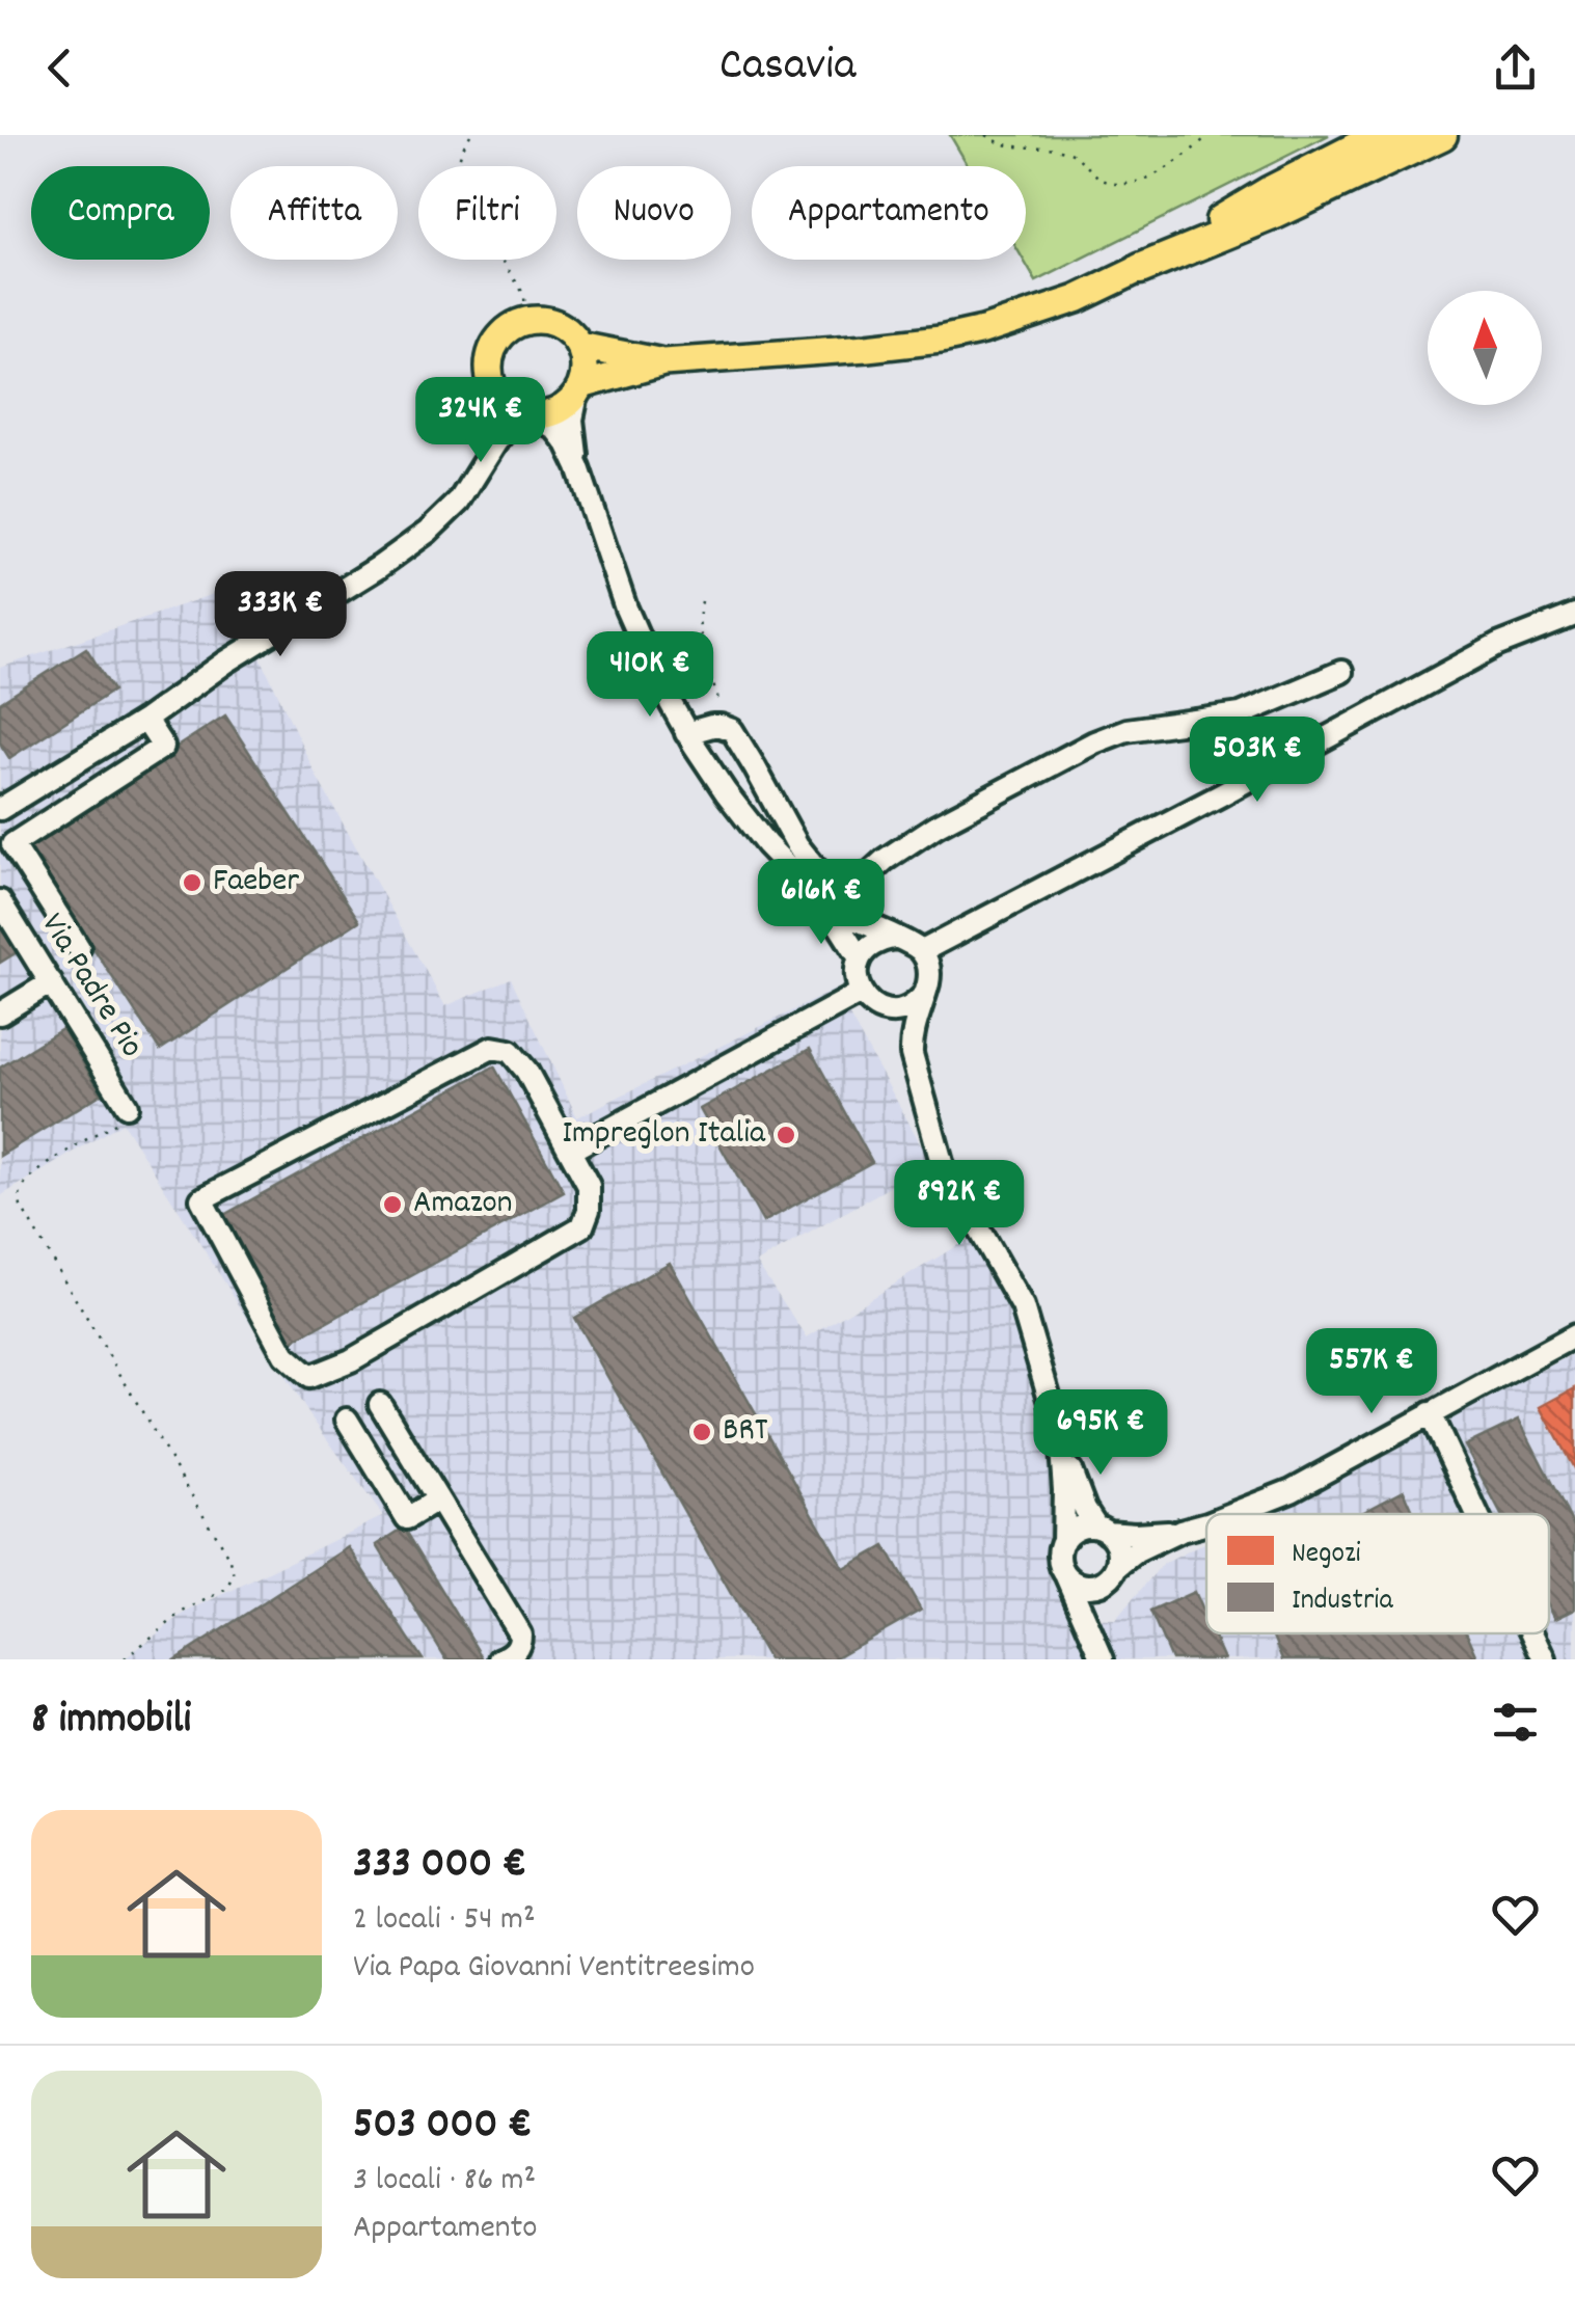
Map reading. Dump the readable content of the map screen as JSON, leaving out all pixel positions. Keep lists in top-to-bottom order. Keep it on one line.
{"streets":{"street":["Via Padre Pio"]},"places":["Faeber","Impreglon Italia","Amazon","BRT"],"legend":["Negozi","Industria"],"north":"top","page":{"header":"Casavia","chip":["Compra","Affitta","Filtri","Nuovo","Appartamento"],"price":["324K €","333K €","410K €","503K €","616K €","892K €","557K €","695K €"],"heading":"8 immobili","list":[{"name":"333 000 €","note":"2 locali · 54 m² · Via Papa Giovanni Ventitreesimo"},{"name":"503 000 €","note":"3 locali · 86 m² · Appartamento"}]}}
